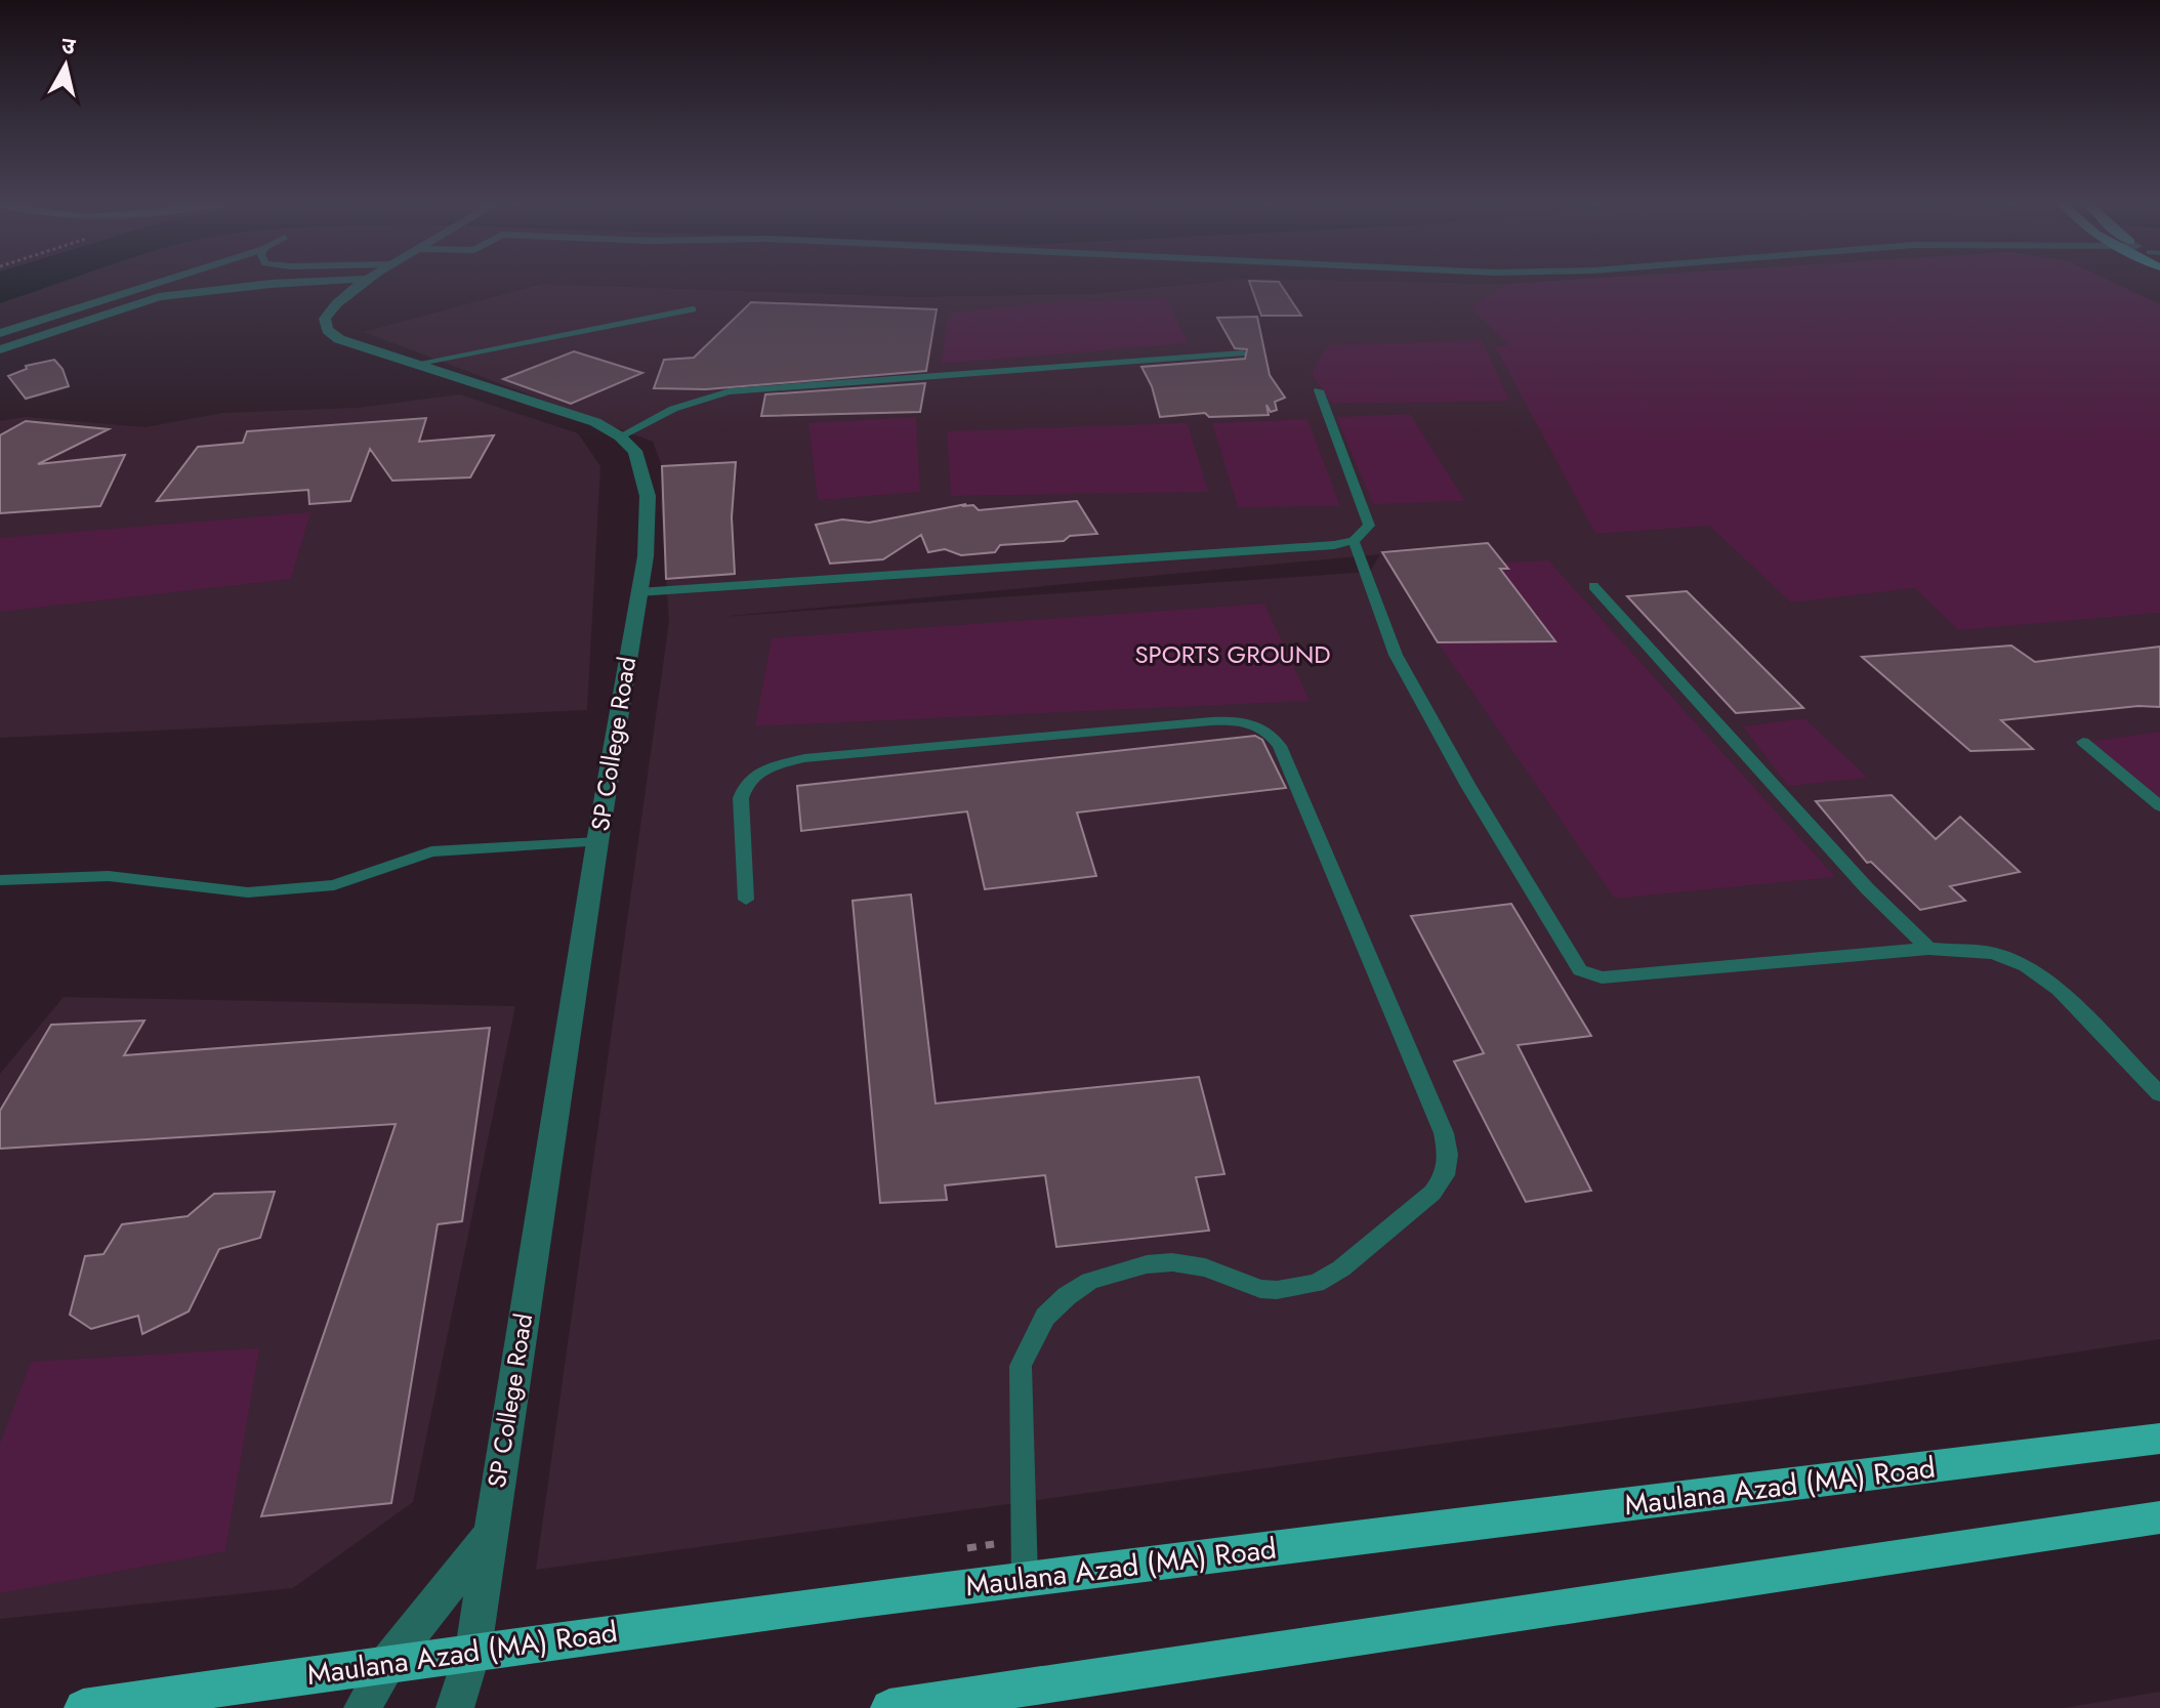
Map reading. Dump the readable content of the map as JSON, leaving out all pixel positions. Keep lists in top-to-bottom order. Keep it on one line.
{"streets":{"main road":["Maulana Azad (MA) Road"],"street":["SP College Road"]},"crossings":[["SP College Road","Maulana Azad (MA) Road"]],"parks":["SPORTS GROUND"],"north":"top"}
